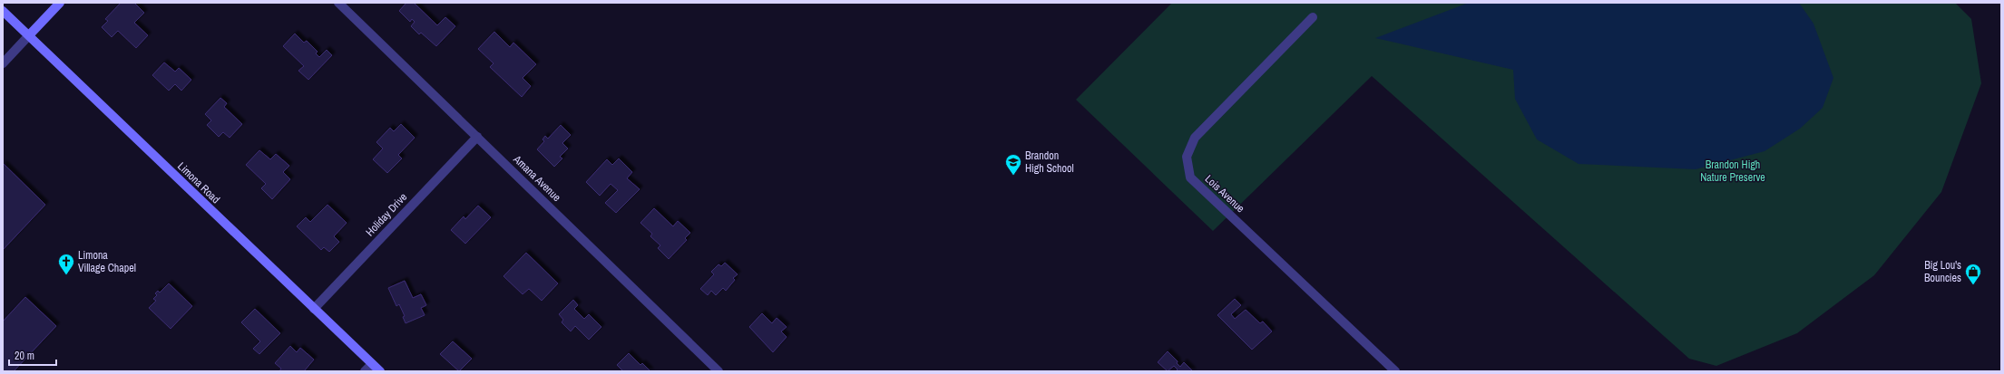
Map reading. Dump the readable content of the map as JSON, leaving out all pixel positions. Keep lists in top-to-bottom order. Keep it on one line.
{"streets":{"street":["Amana Avenue","Limona Road","Lois Avenue","Holiday Drive"]},"crossings":[["Amana Avenue","Holiday Drive"],["Limona Road","Holiday Drive"]],"parks":["Brandon High Nature Preserve"],"places":{"school or university":["Brandon High School"],"church":["Limona Village Chapel"],"shop":["Big Lou's Bouncies"]},"scale_bar":"20 m"}
